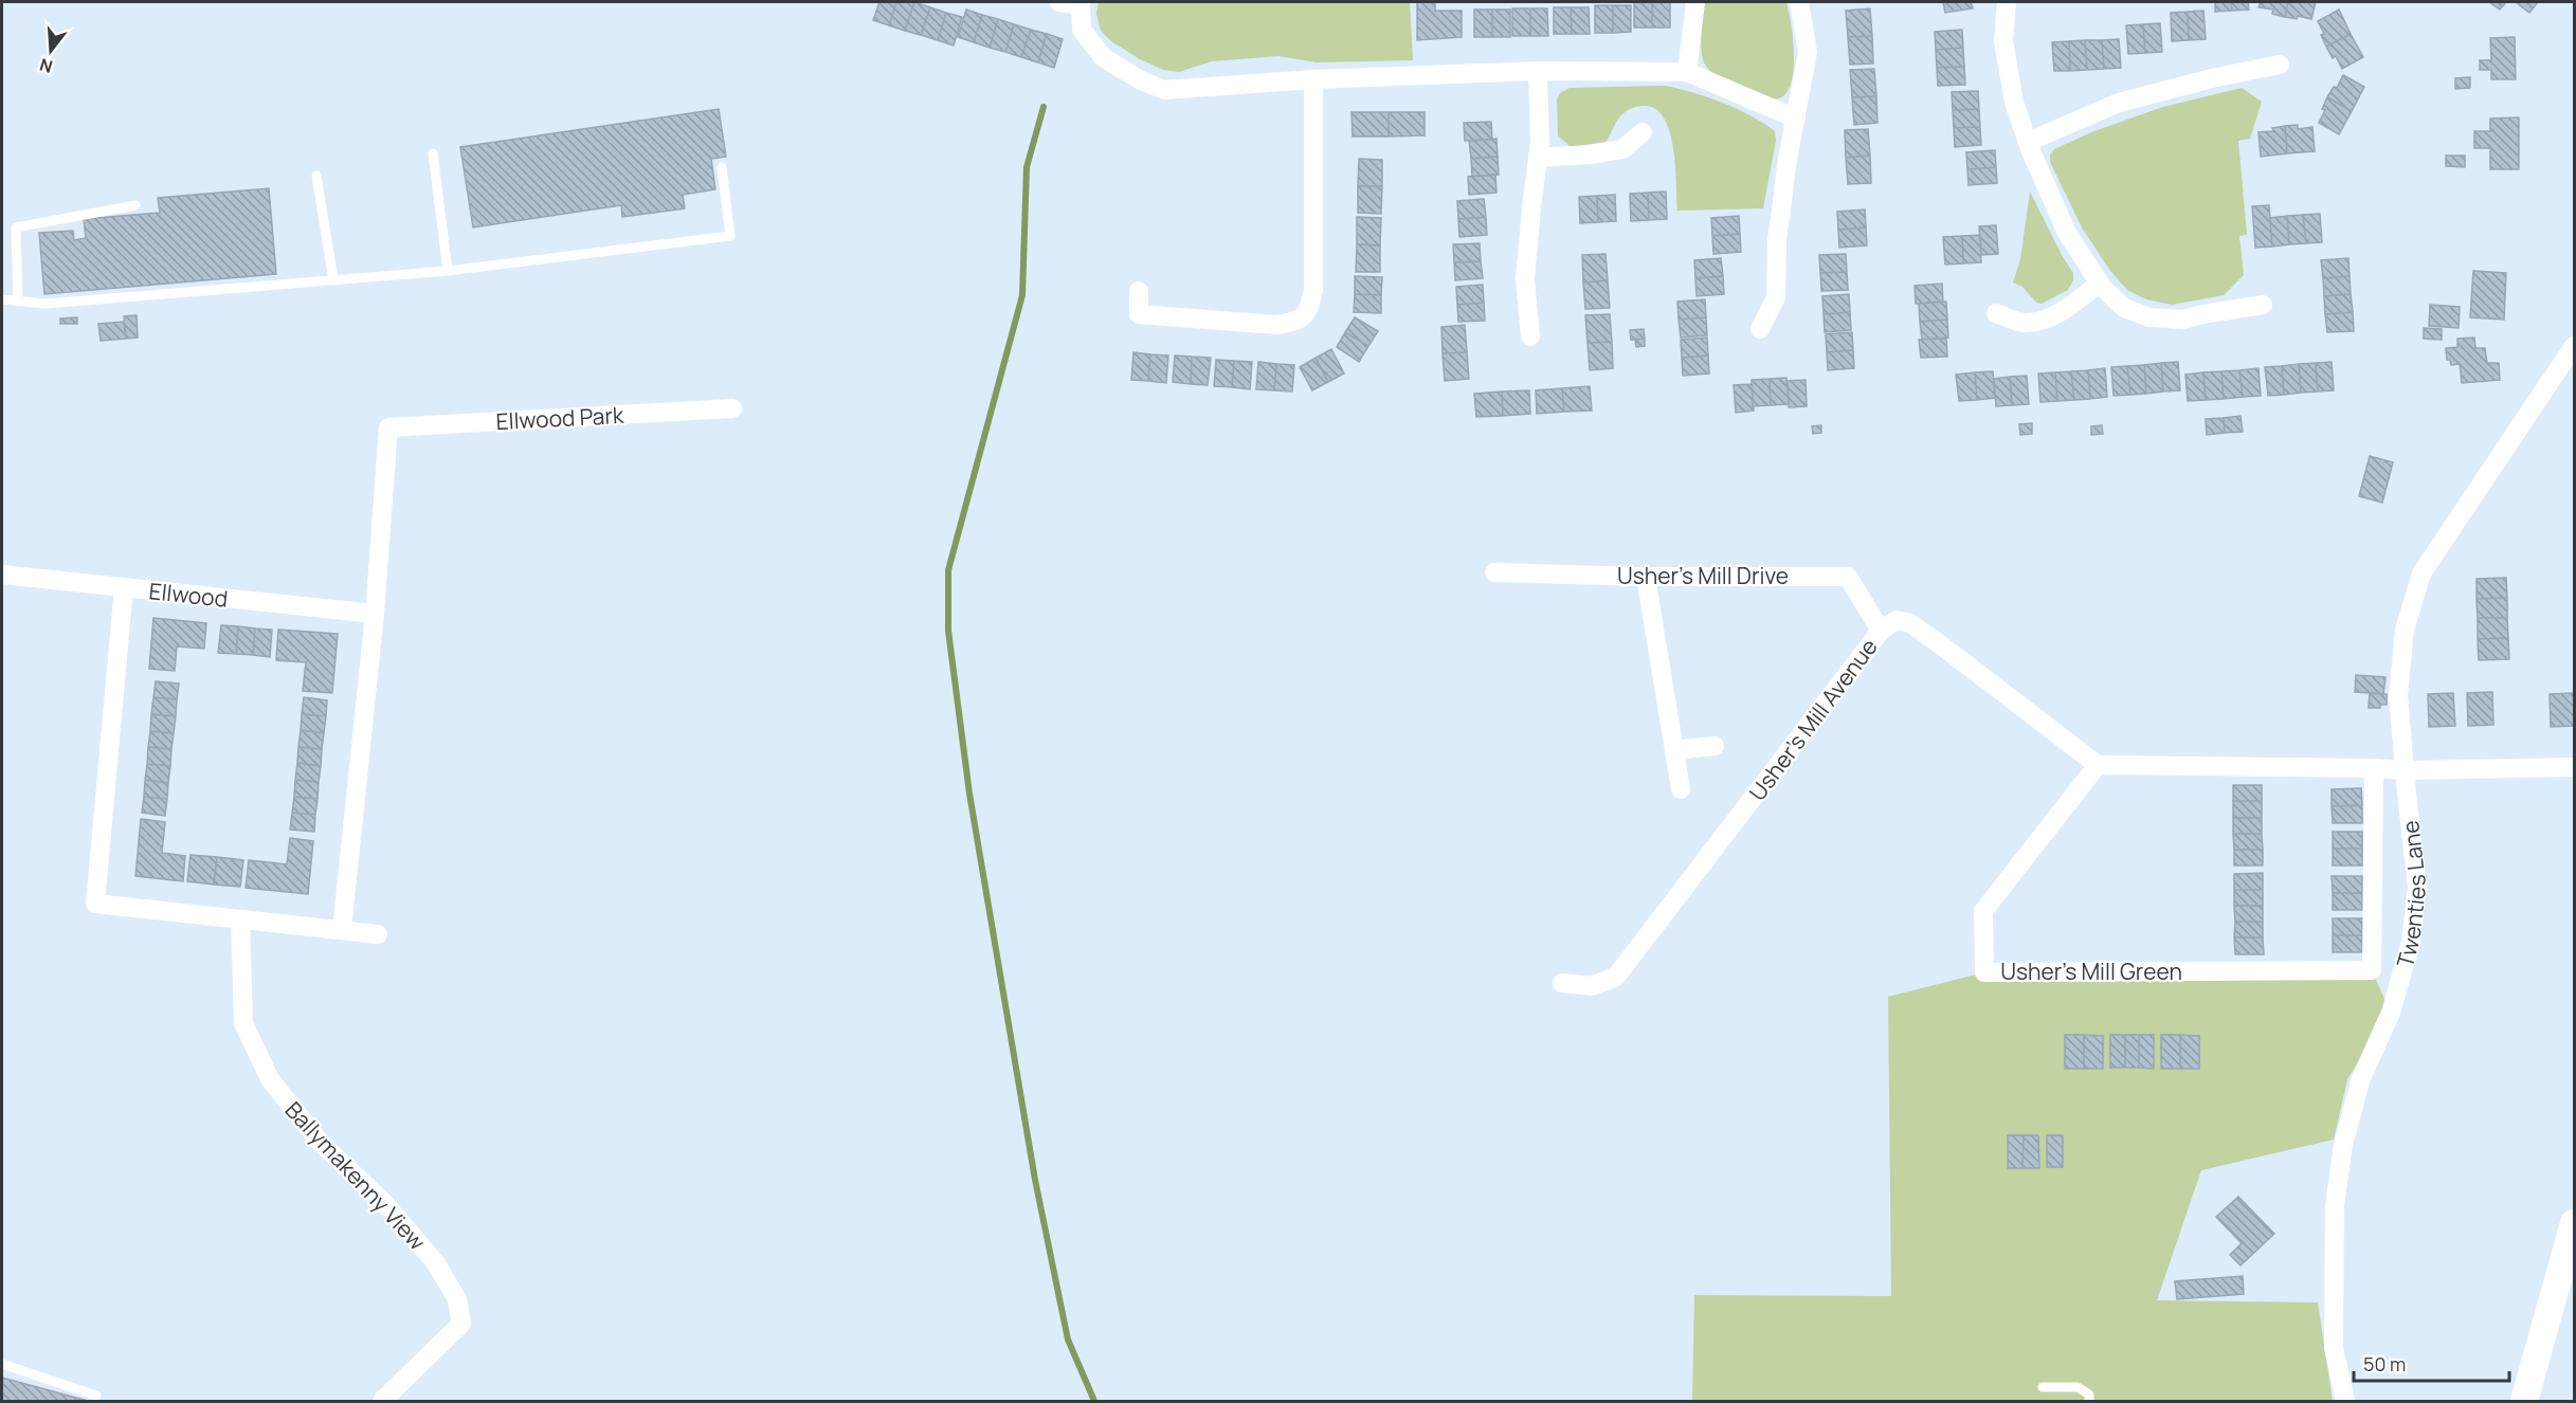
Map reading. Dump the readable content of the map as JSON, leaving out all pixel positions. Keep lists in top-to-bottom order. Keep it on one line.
{"streets":{"street":["Ellwood Park","Usher's Mill Drive","Ellwood","Usher's Mill Avenue","Twenties Lane","Usher's Mill Green","Ballymakenny View"]},"crossings":[["Ellwood Park","Ellwood"],["Usher's Mill Drive","Usher's Mill Avenue"],["Usher's Mill Avenue","Usher's Mill Green"]],"scale_bar":"50 m","north":"bottom"}
